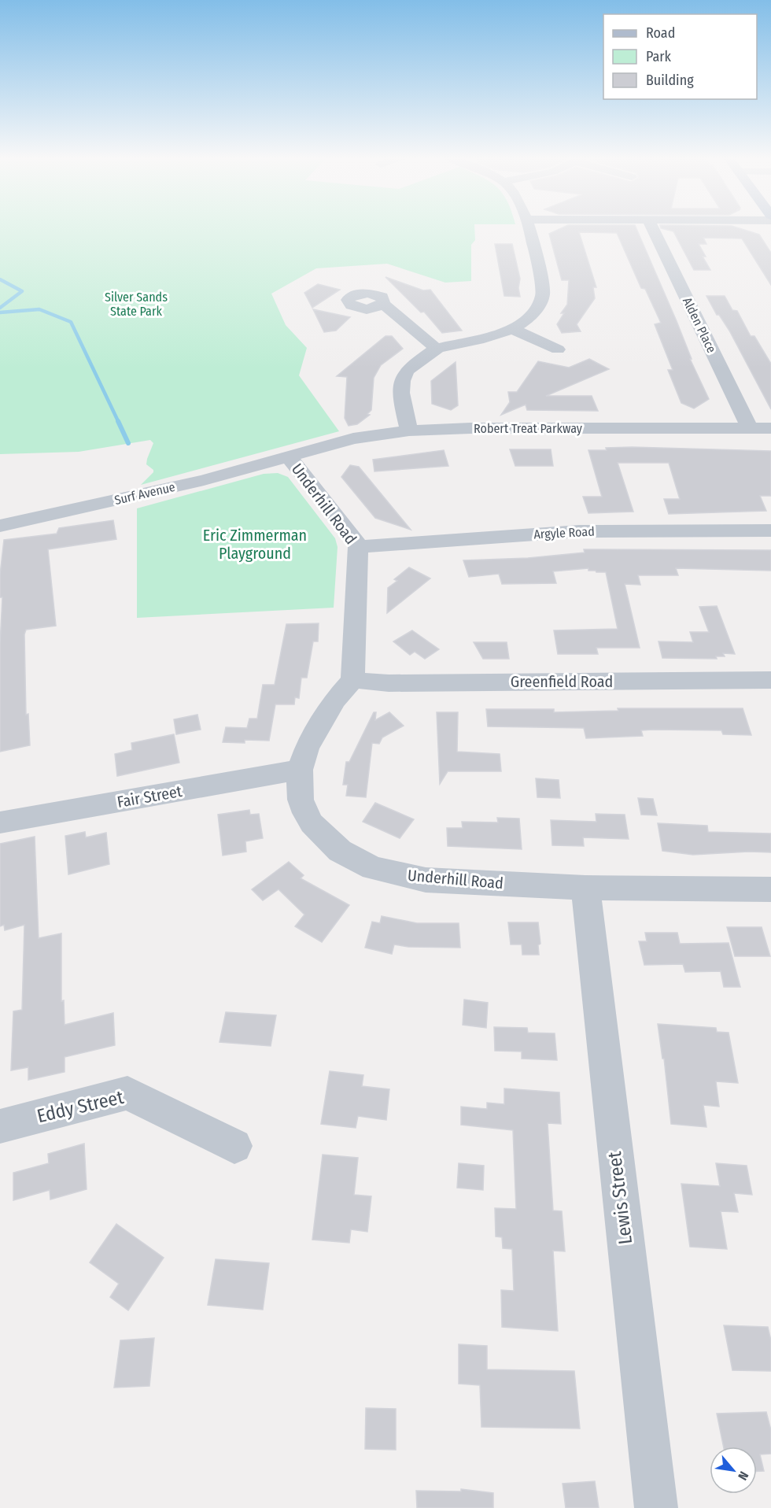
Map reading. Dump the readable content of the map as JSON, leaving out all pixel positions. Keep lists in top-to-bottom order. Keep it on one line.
{"streets":{"street":["Alden Place","Robert Treat Parkway","Surf Avenue","Underhill Road","Argyle Road","Greenfield Road","Fair Street","Eddy Street","Lewis Street"]},"crossings":[["Alden Place","Robert Treat Parkway"],["Robert Treat Parkway","Surf Avenue"],["Robert Treat Parkway","Underhill Road"],["Surf Avenue","Underhill Road"],["Underhill Road","Argyle Road"],["Underhill Road","Greenfield Road"],["Underhill Road","Fair Street"],["Underhill Road","Lewis Street"]],"parks":["Silver Sands State Park","Eric Zimmerman Playground"],"legend":["Road","Park","Building"],"north":"bottom right"}
